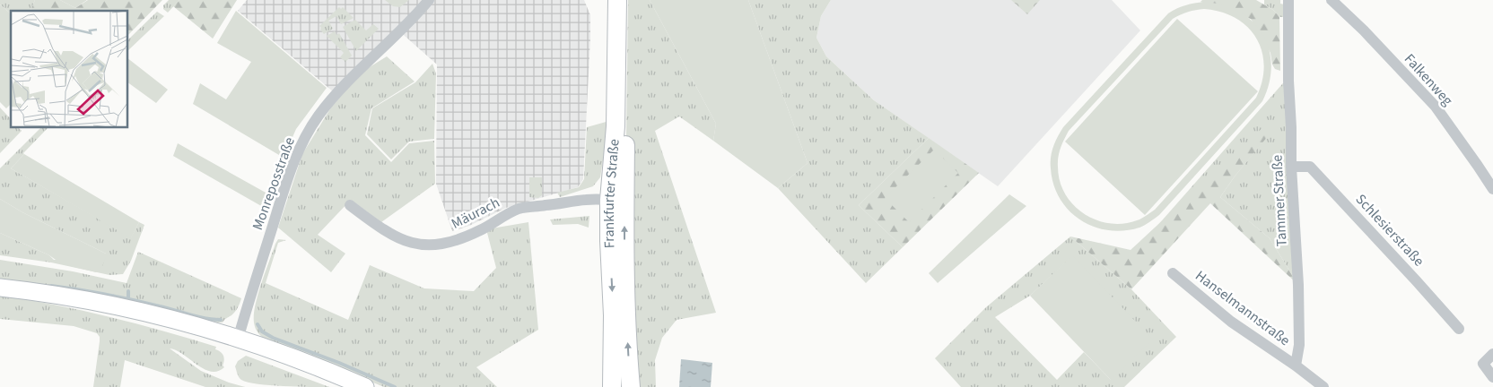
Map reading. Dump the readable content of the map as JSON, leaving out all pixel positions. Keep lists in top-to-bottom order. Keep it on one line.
{"streets":{"main road":["Frankfurter Straße"],"street":["Falkenweg","Monreposstraße","Tammer Straße","Mäurach","Schlesierstraße","Hanselmannstraße"]},"crossings":[["Frankfurter Straße","Mäurach"],["Tammer Straße","Schlesierstraße"],["Tammer Straße","Hanselmannstraße"]]}
